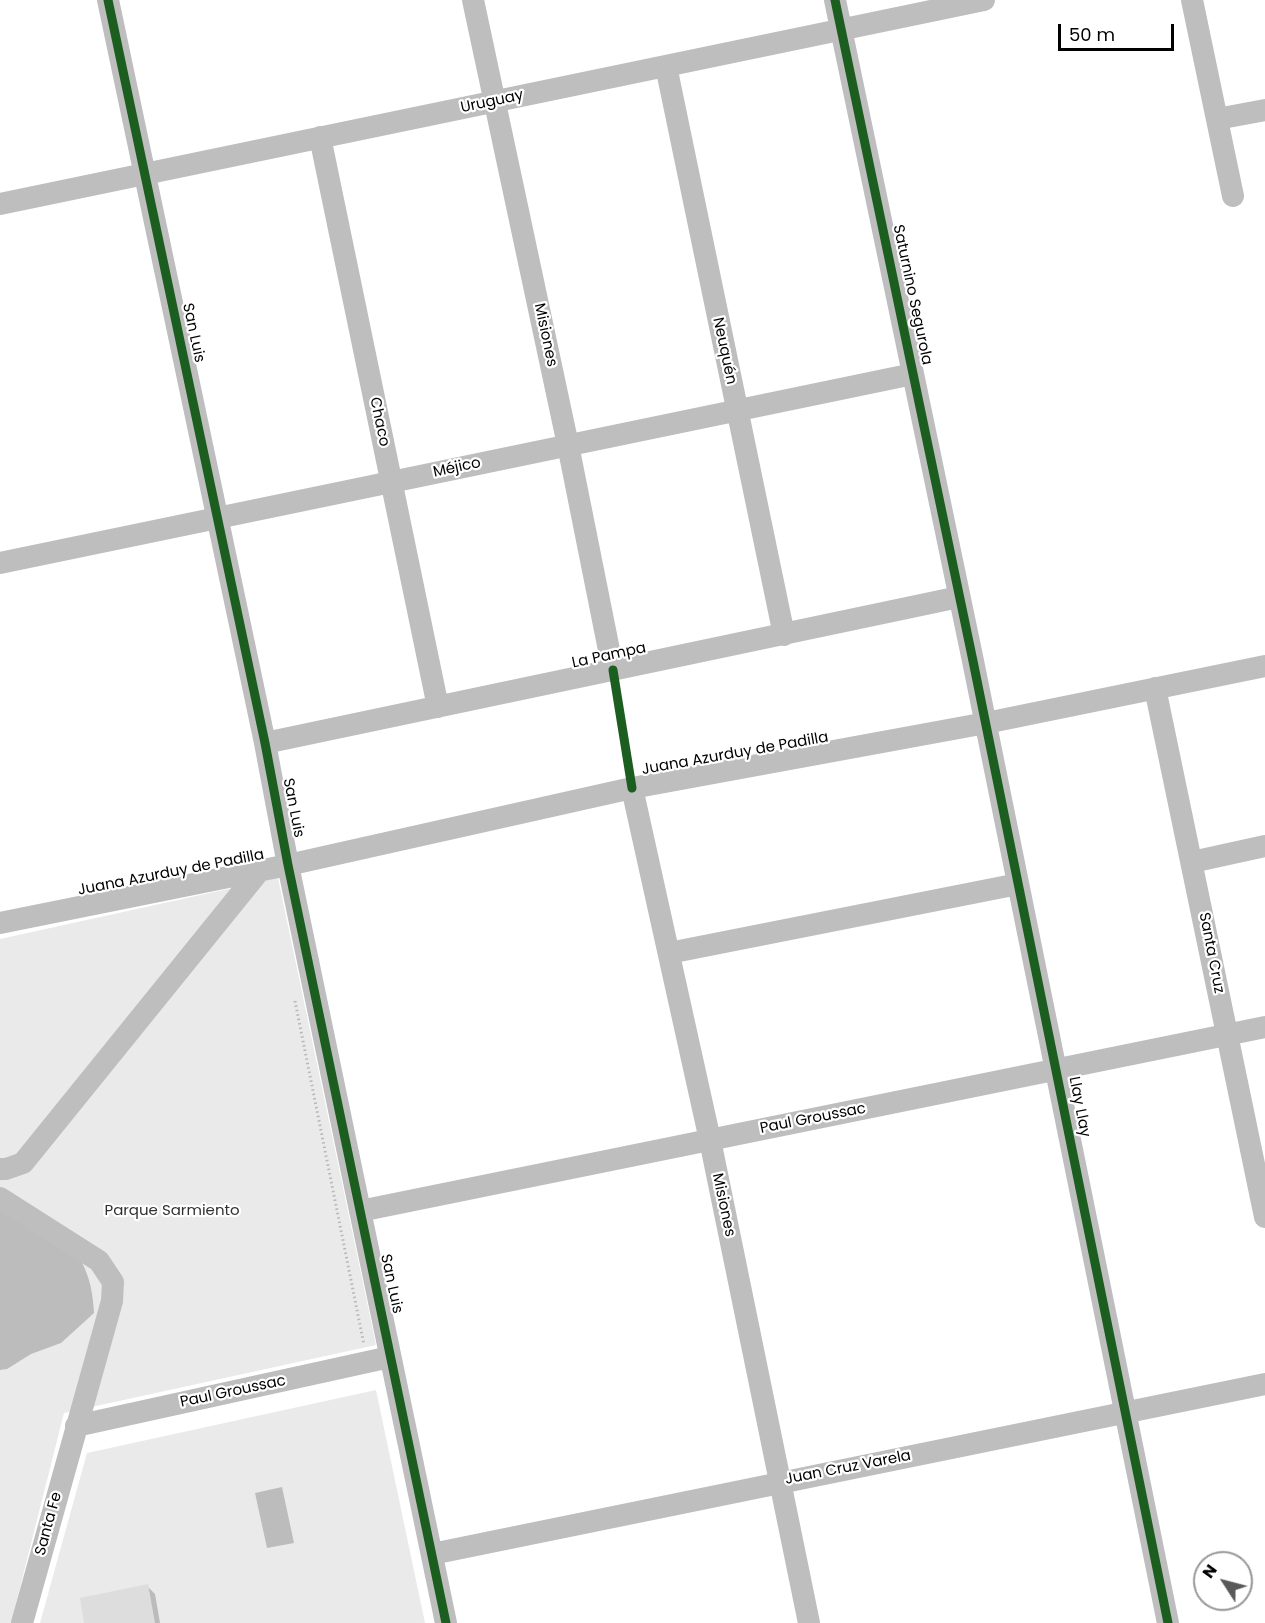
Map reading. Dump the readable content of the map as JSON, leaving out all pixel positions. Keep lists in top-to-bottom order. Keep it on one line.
{"streets":{"street":["Uruguay","Saturnino Segurola","San Luis","Misiones","Neuquén","Chaco","Méjico","La Pampa","Juana Azurduy de Padilla","Santa Cruz","Llay Llay","Paul Groussac","Juan Cruz Varela","Santa Fe"]},"crossings":[["Uruguay","Saturnino Segurola"],["Uruguay","San Luis"],["Uruguay","Misiones"],["Uruguay","Neuquén"],["Uruguay","Chaco"],["Saturnino Segurola","Méjico"],["Saturnino Segurola","La Pampa"],["Saturnino Segurola","Llay Llay"],["San Luis","Méjico"],["San Luis","La Pampa"],["San Luis","Juana Azurduy de Padilla"],["San Luis","Paul Groussac"],["San Luis","Juan Cruz Varela"],["Misiones","Méjico"],["Misiones","La Pampa"],["Misiones","Juana Azurduy de Padilla"],["Misiones","Paul Groussac"],["Misiones","Juan Cruz Varela"],["Neuquén","Méjico"],["Neuquén","La Pampa"],["Chaco","Méjico"],["Chaco","La Pampa"],["La Pampa","Llay Llay"],["Juana Azurduy de Padilla","Santa Cruz"],["Juana Azurduy de Padilla","Llay Llay"],["Santa Cruz","Paul Groussac"],["Llay Llay","Paul Groussac"],["Llay Llay","Juan Cruz Varela"],["Paul Groussac","Santa Fe"]],"parks":["Parque Sarmiento"],"scale_bar":"50 m","north":"top left"}
